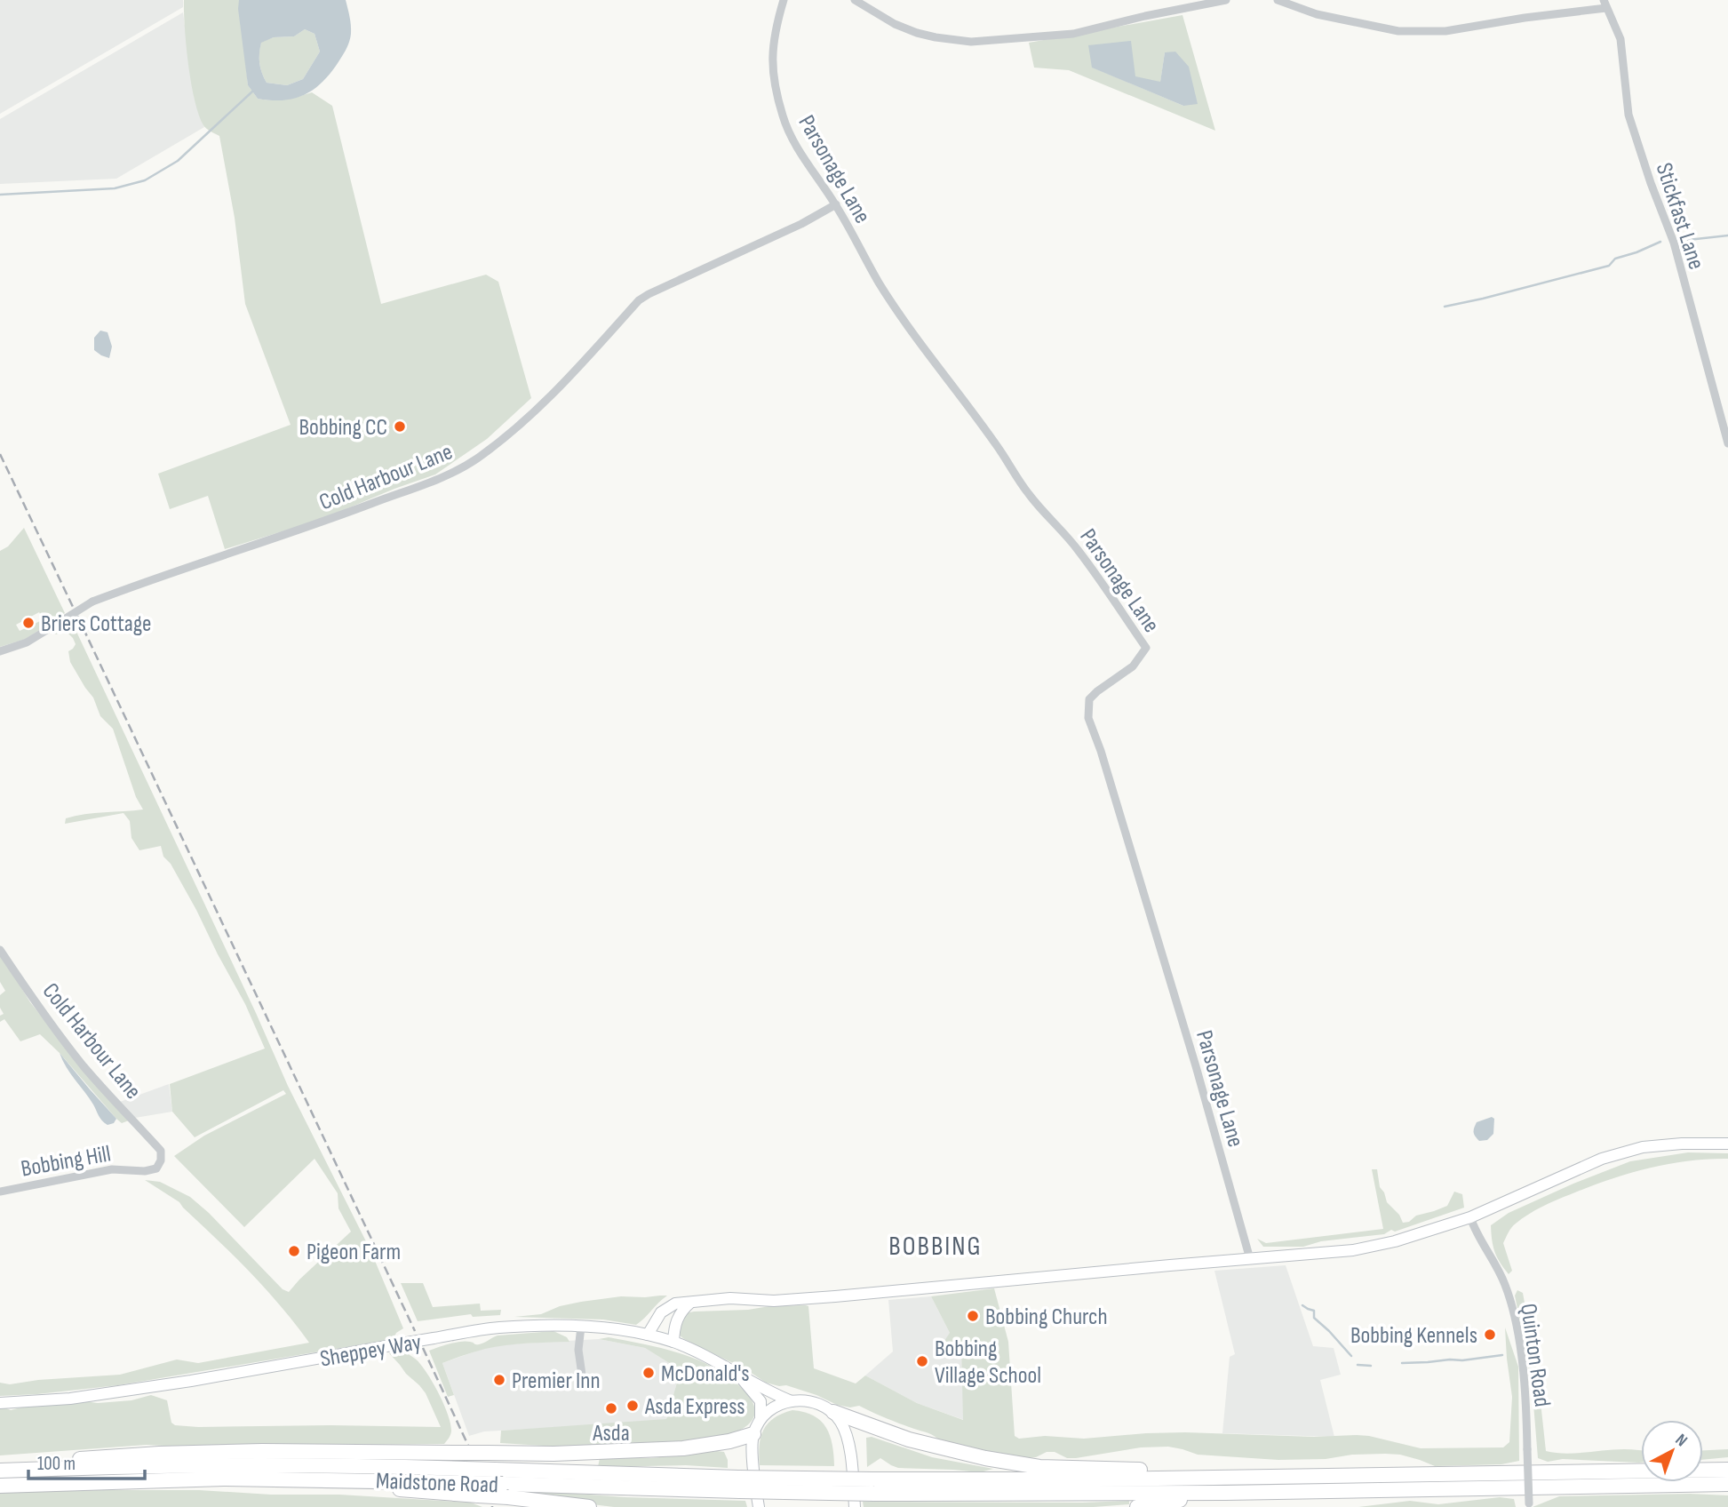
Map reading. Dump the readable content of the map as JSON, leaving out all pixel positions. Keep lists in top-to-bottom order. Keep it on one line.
{"streets":{"highway":["Maidstone Road"],"street":["Parsonage Lane","Stickfast Lane","Cold Harbour Lane","Bobbing Hill","Sheppey Way","Quinton Road"]},"crossings":[["Parsonage Lane","Cold Harbour Lane"],["Cold Harbour Lane","Bobbing Hill"]],"districts":["BOBBING"],"places":["Bobbing CC","Briers Cottage","Pigeon Farm","Bobbing Church","Bobbing Kennels","Bobbing Village School","McDonald's","Premier Inn","Asda Express","Asda"],"scale_bar":"100 m","north":"top right"}
